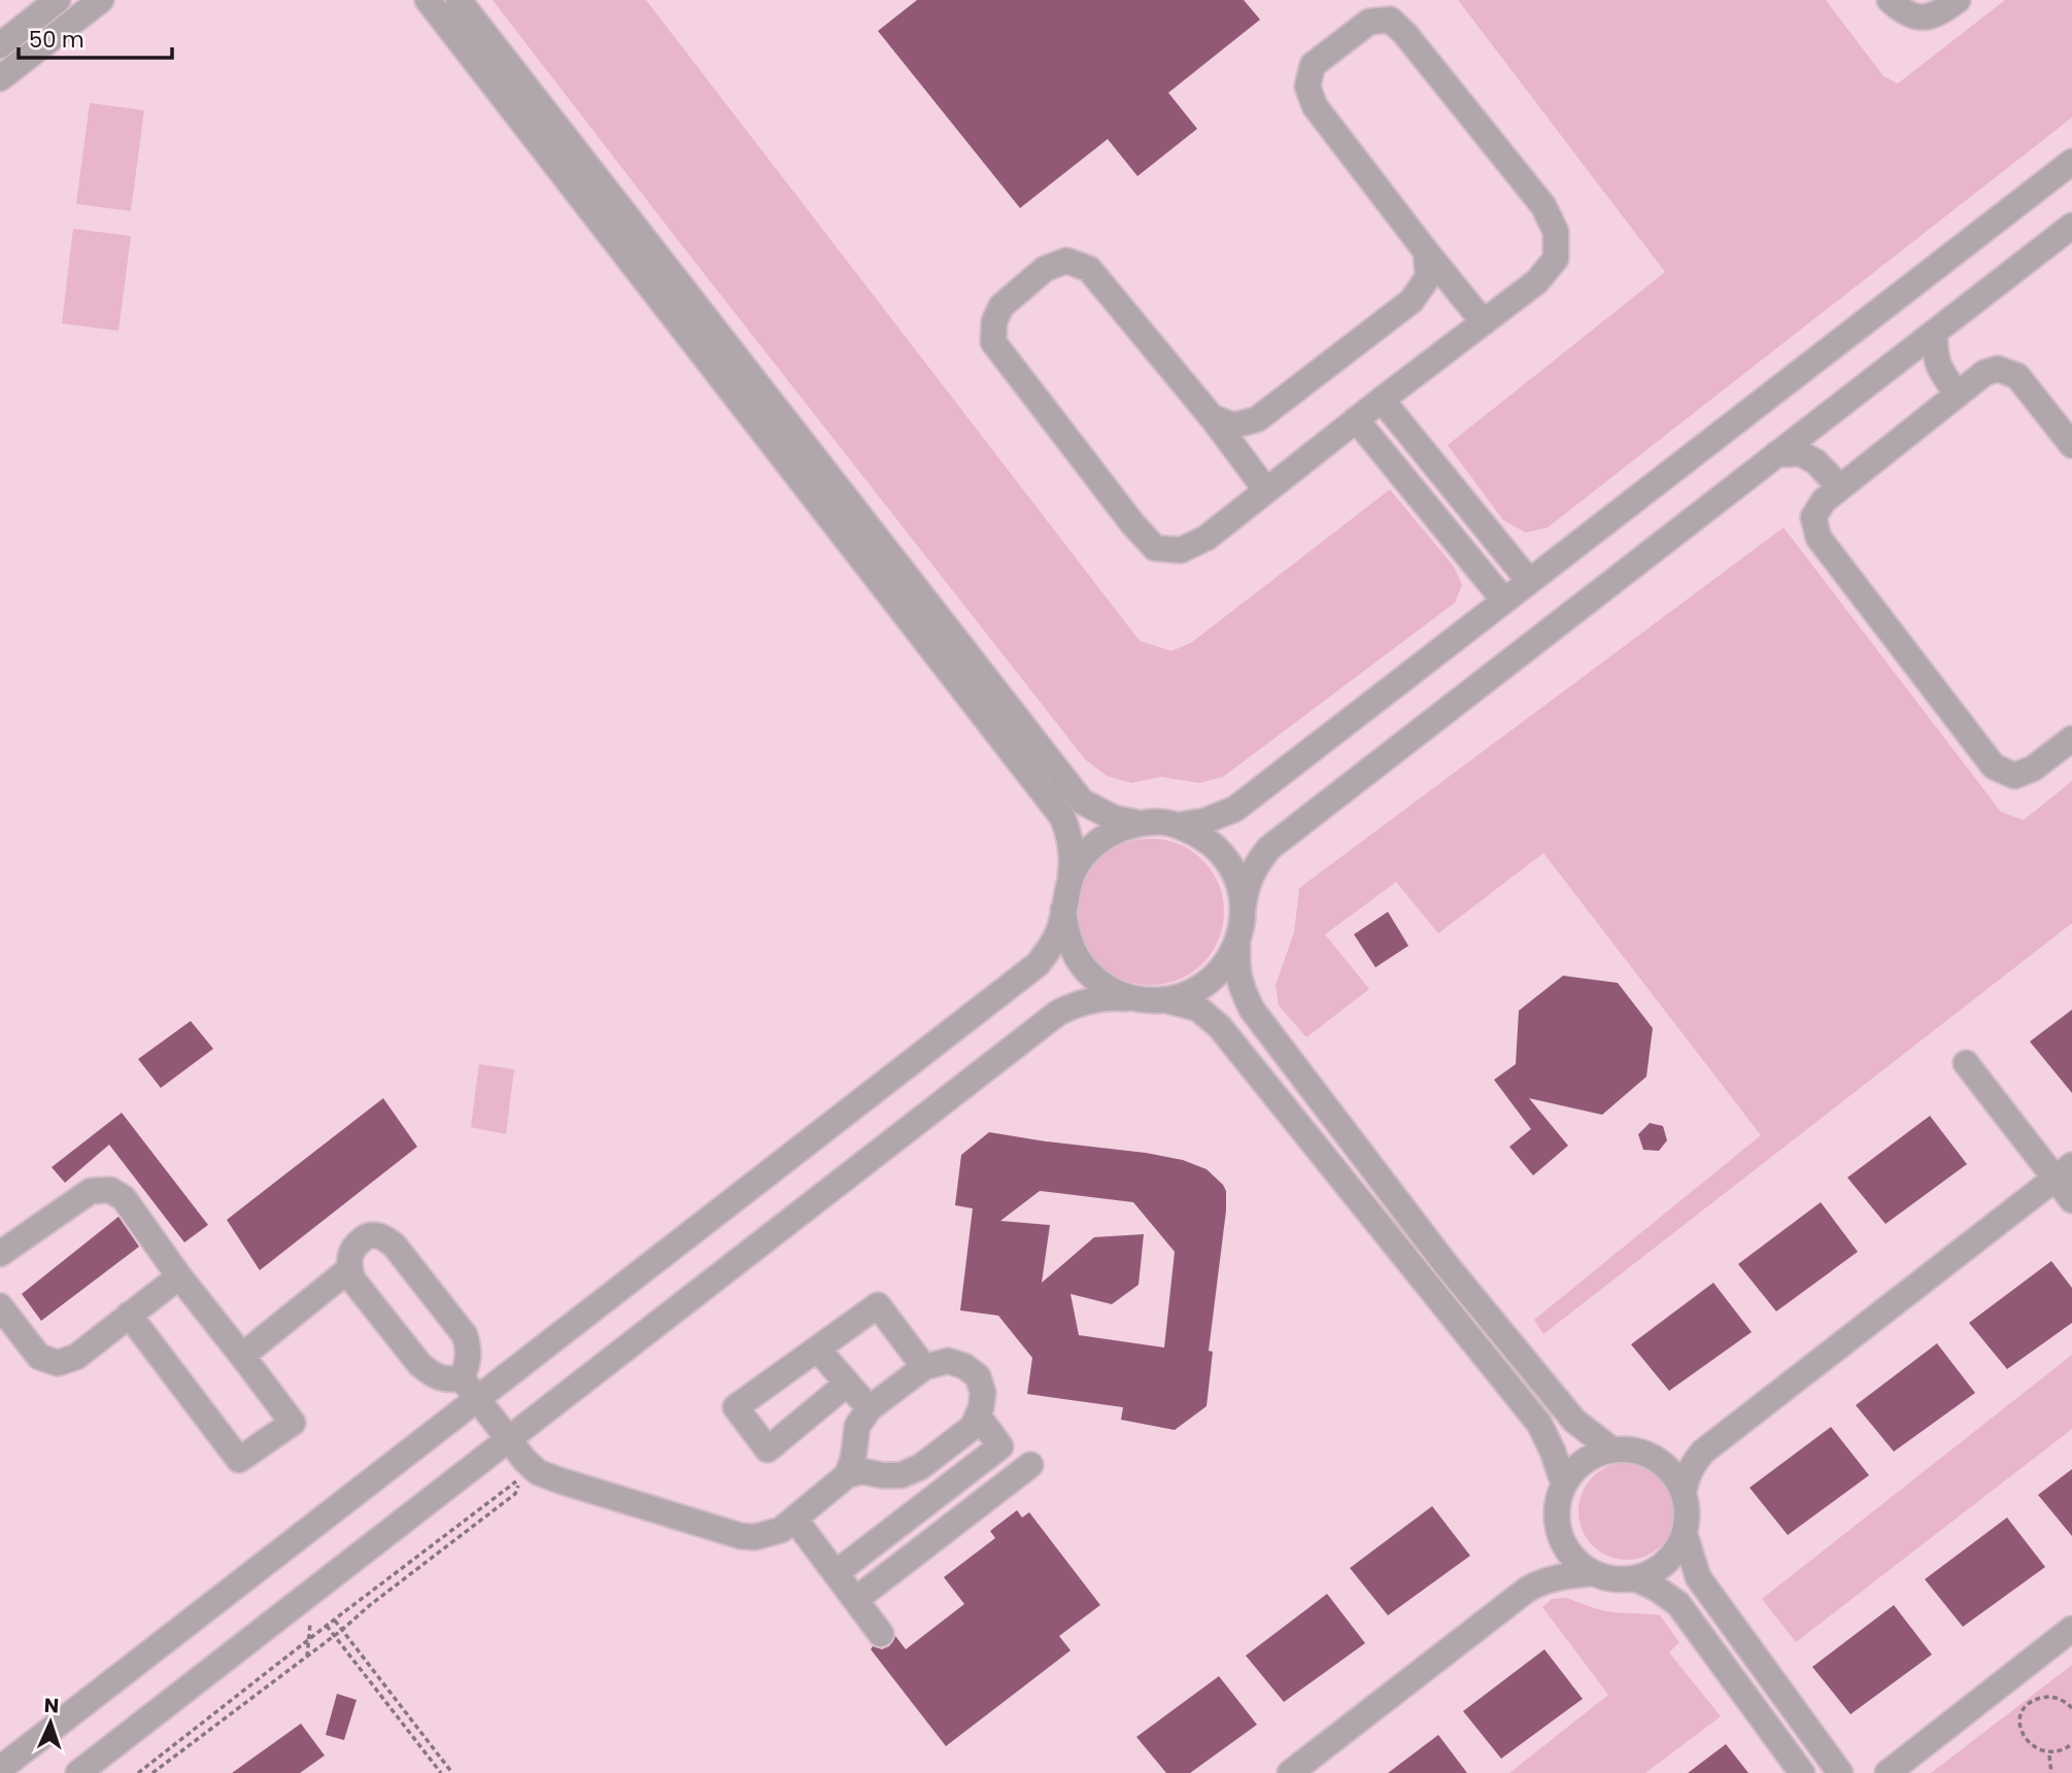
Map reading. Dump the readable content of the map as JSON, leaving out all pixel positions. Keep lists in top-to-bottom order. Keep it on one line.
{"scale_bar":"50 m","north":"top"}
